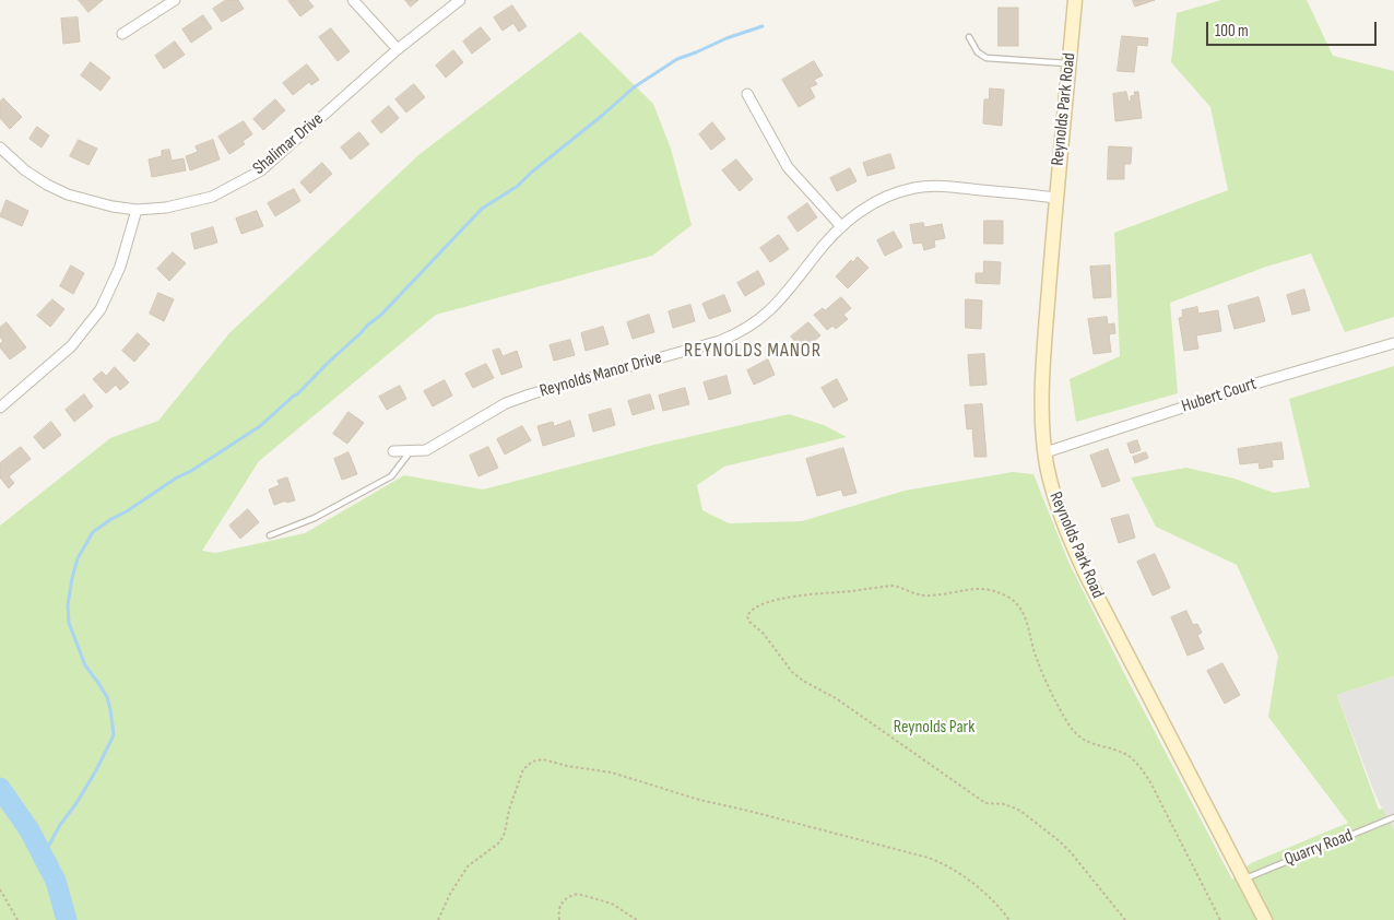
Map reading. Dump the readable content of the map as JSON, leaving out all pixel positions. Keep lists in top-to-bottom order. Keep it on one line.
{"streets":{"main road":["Reynolds Park Road"],"street":["Shalimar Drive","Reynolds Manor Drive","Hubert Court"],"lane":["Quarry Road"]},"crossings":[["Reynolds Park Road","Reynolds Manor Drive"],["Reynolds Park Road","Hubert Court"],["Reynolds Park Road","Quarry Road"]],"districts":["REYNOLDS MANOR"],"parks":["Reynolds Park"],"scale_bar":"100 m"}
